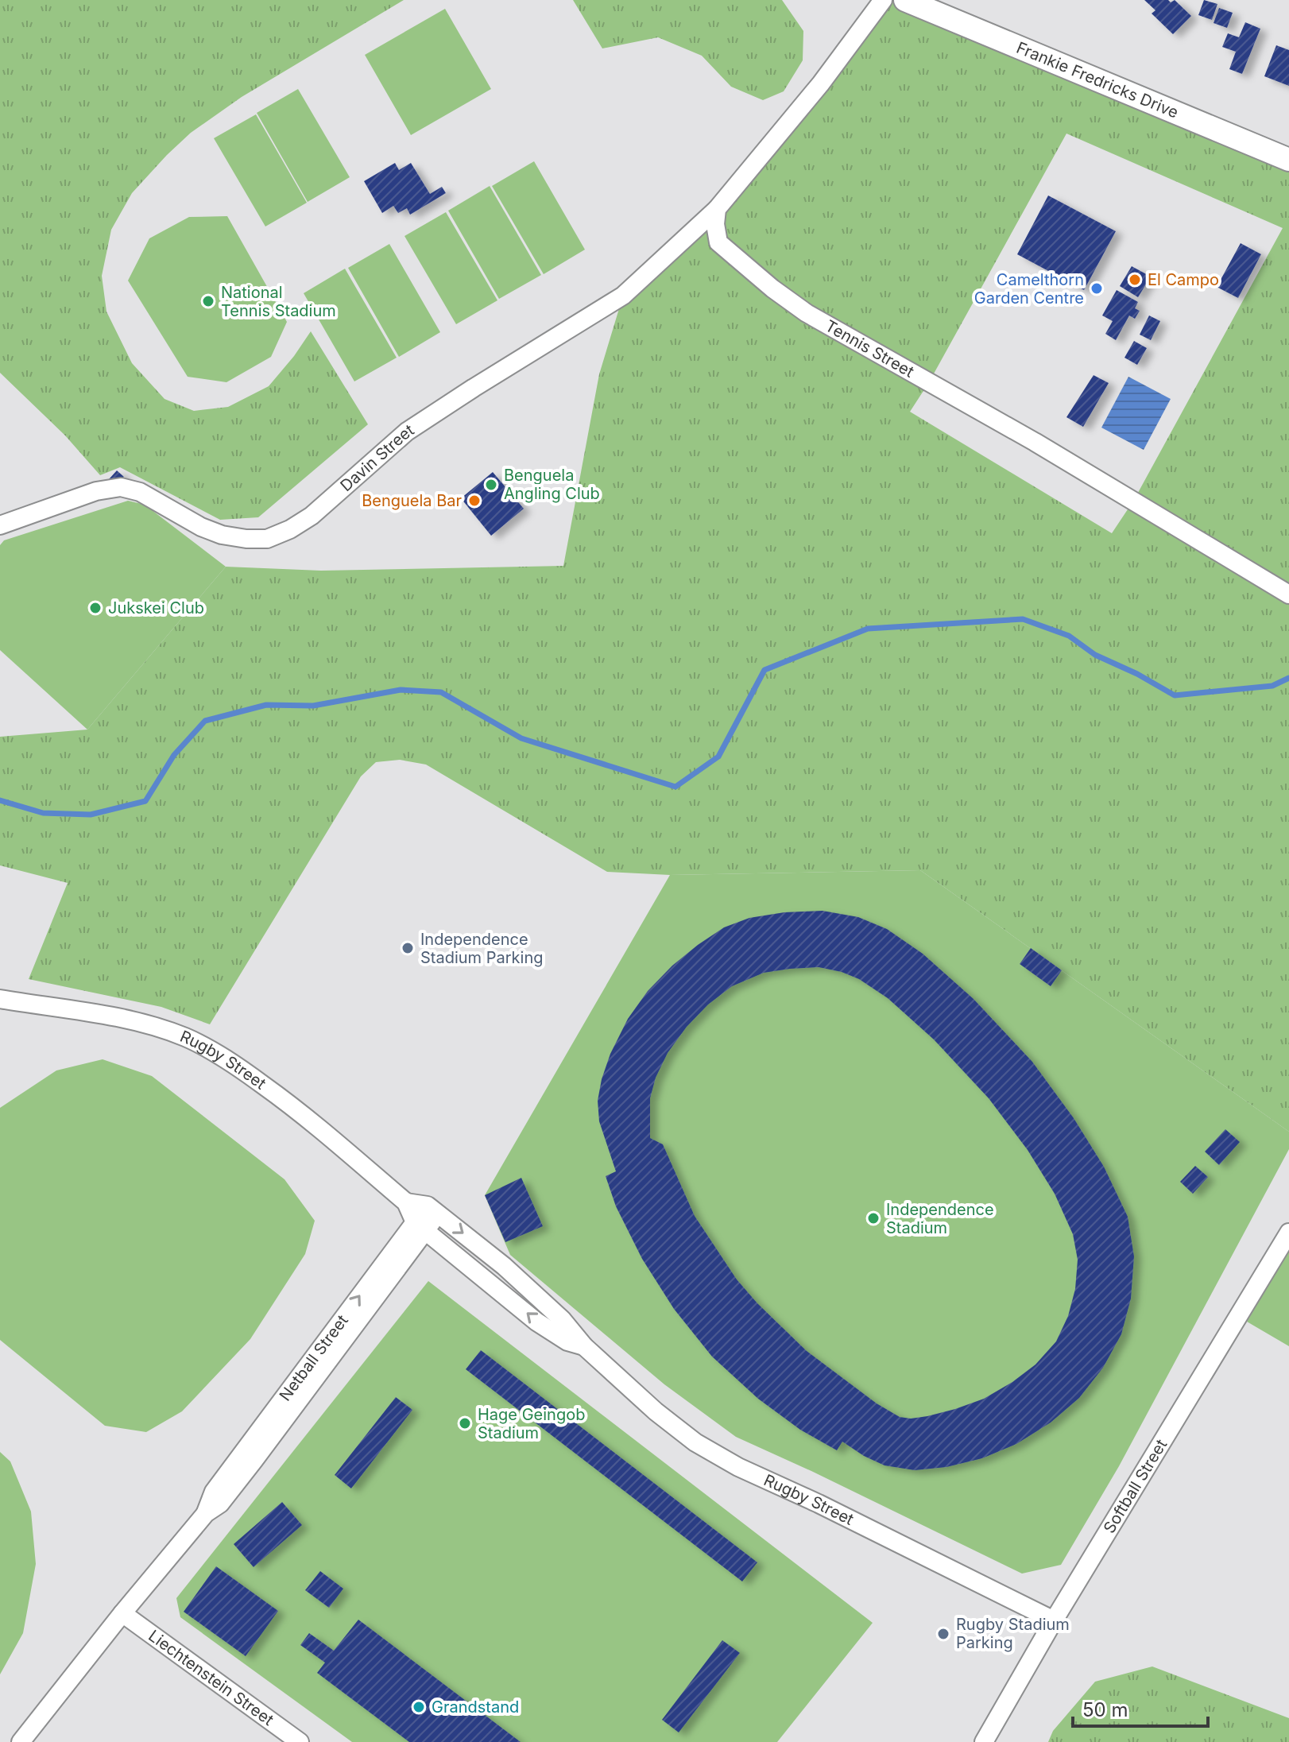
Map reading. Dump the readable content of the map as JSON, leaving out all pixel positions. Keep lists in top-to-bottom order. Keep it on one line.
{"streets":{"street":["Frankie Fredricks Drive","Tennis Street","Davin Street","Rugby Street","Netball Street","Softball Street","Liechtenstein Street"]},"crossings":[["Tennis Street","Davin Street"],["Rugby Street","Netball Street"],["Rugby Street","Softball Street"],["Netball Street","Liechtenstein Street"]],"places":["El Campo","Camelthorn Garden Centre","National Tennis Stadium","Benguela Angling Club","Benguela Bar","Jukskei Club","Independence Stadium Parking","Independence Stadium","Hage Geingob Stadium","Rugby Stadium Parking","Grandstand"],"scale_bar":"50 m"}
